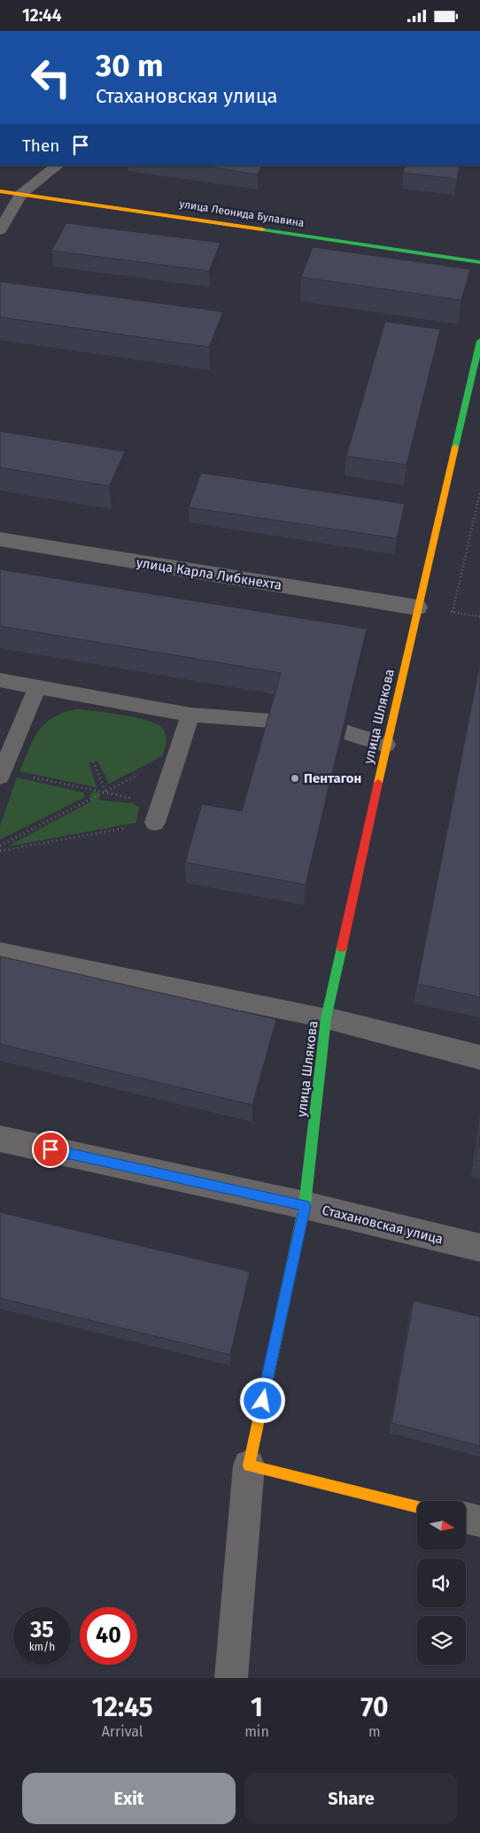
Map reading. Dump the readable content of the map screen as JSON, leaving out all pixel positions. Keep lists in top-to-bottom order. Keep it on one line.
{"streets":{"street":["улица Леонида Булавина","улица Карла Либкнехта","улица Шлякова","Стахановская улица"]},"crossings":[["улица Карла Либкнехта","улица Шлякова"],["улица Шлякова","Стахановская улица"]],"places":["Пентагон"],"north":"right","page":{"status":"12:44","turn":["30 m","Стахановская улица"],"then":"Then","speed":"35 km/h","limit":"40","eta":["12:45","Arrival","1","min","70","m"],"buttons":["Exit","Share"]}}
